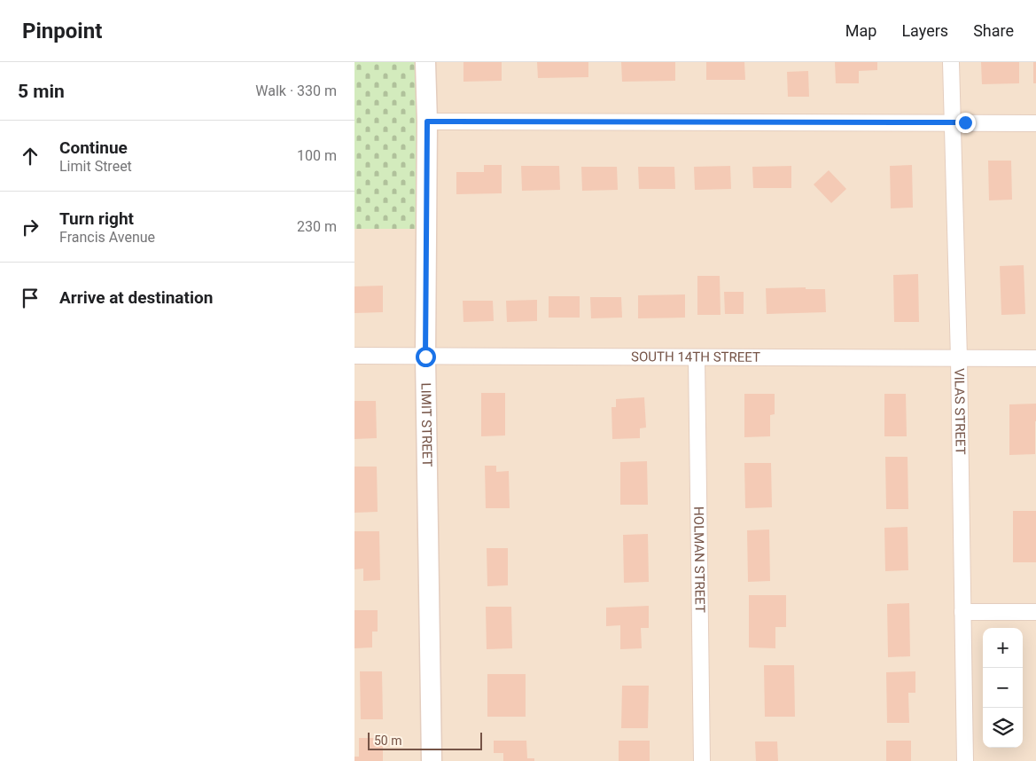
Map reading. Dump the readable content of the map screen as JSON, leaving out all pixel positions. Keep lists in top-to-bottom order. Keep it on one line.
{"streets":{"street":["SOUTH 14TH STREET","VILAS STREET","LIMIT STREET","HOLMAN STREET"]},"crossings":[["SOUTH 14TH STREET","VILAS STREET"],["SOUTH 14TH STREET","LIMIT STREET"],["SOUTH 14TH STREET","HOLMAN STREET"]],"scale_bar":"50 m","page":{"header":"Pinpoint","nav":["Map","Layers","Share"],"heading":["5 min","Walk · 330 m"],"list":[["Continue","Limit Street","100 m"],["Turn right","Francis Avenue","230 m"],"Arrive at destination"],"map_buttons":["+","−"],"scale":"50 m"}}
